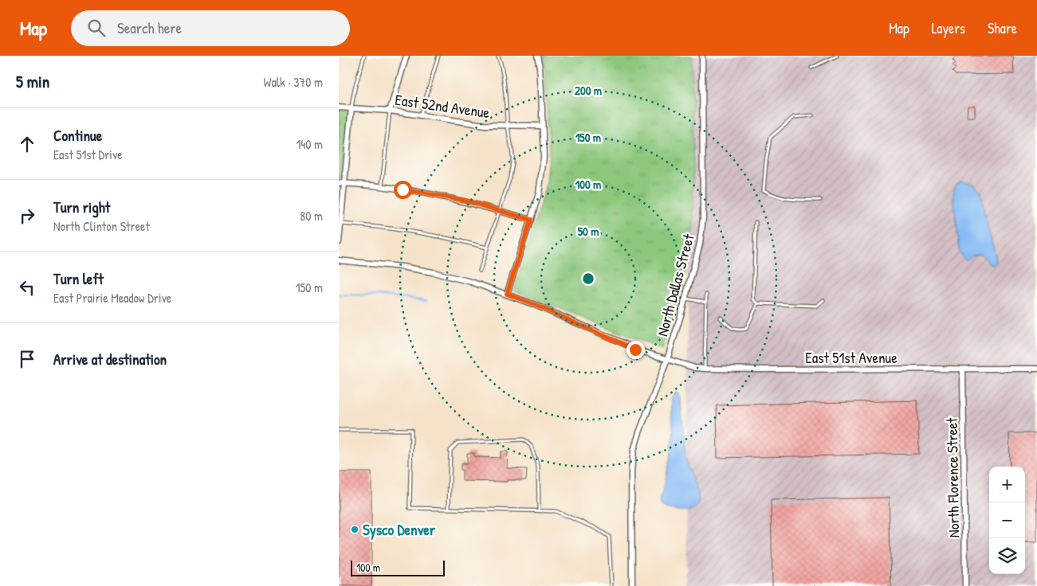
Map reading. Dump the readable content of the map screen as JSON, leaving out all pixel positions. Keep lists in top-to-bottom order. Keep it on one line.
{"streets":{"street":["East 52nd Avenue","North Dallas Street","East 51st Avenue","North Florence Street"]},"crossings":[["North Dallas Street","East 51st Avenue"],["East 51st Avenue","North Florence Street"]],"places":["Sysco Denver"],"scale_bar":"100 m","page":{"header":"Map","search":"Search here","nav":["Map","Layers","Share"],"heading":["5 min","Walk · 370 m"],"list":[["Continue","East 51st Drive","140 m"],["Turn right","North Clinton Street","80 m"],["Turn left","East Prairie Meadow Drive","150 m"],"Arrive at destination"],"map_buttons":["+","−"],"scale":"100 m"},"rings":["200 m","150 m","100 m","50 m"]}
